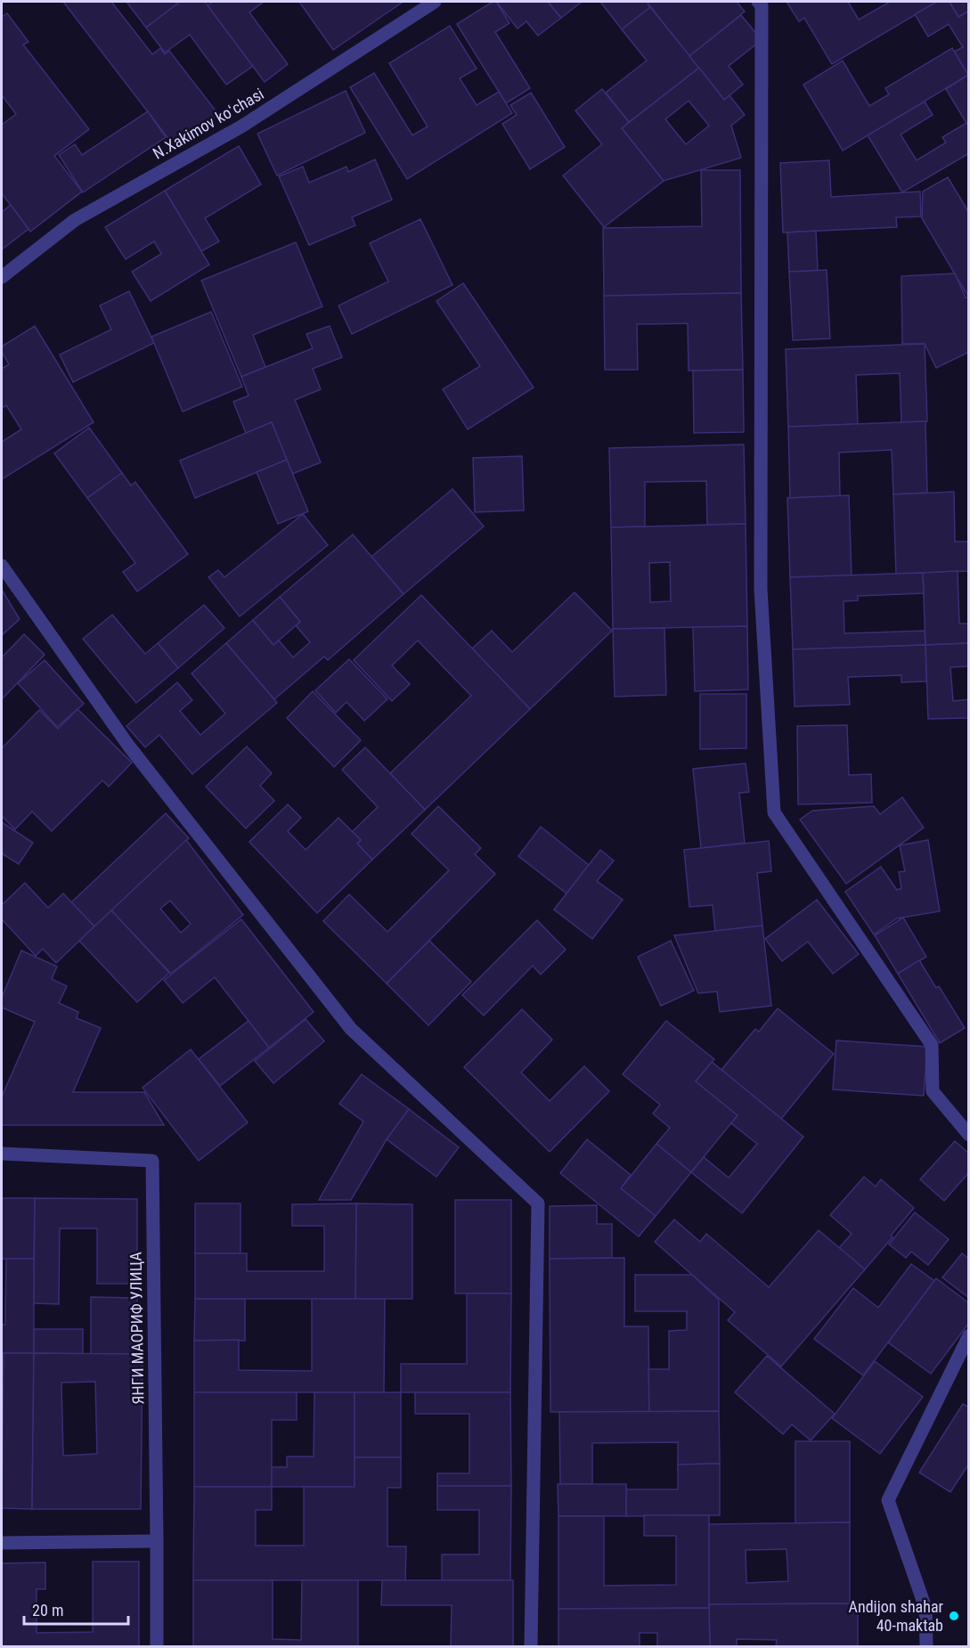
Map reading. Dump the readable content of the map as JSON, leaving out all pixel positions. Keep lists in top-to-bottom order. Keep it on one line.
{"streets":{"street":["N.Xakimov koʻchasi","ЯНГИ МАОРИФ УЛИЦА"]},"places":["Andijon shahar 40-maktab"],"scale_bar":"20 m"}
